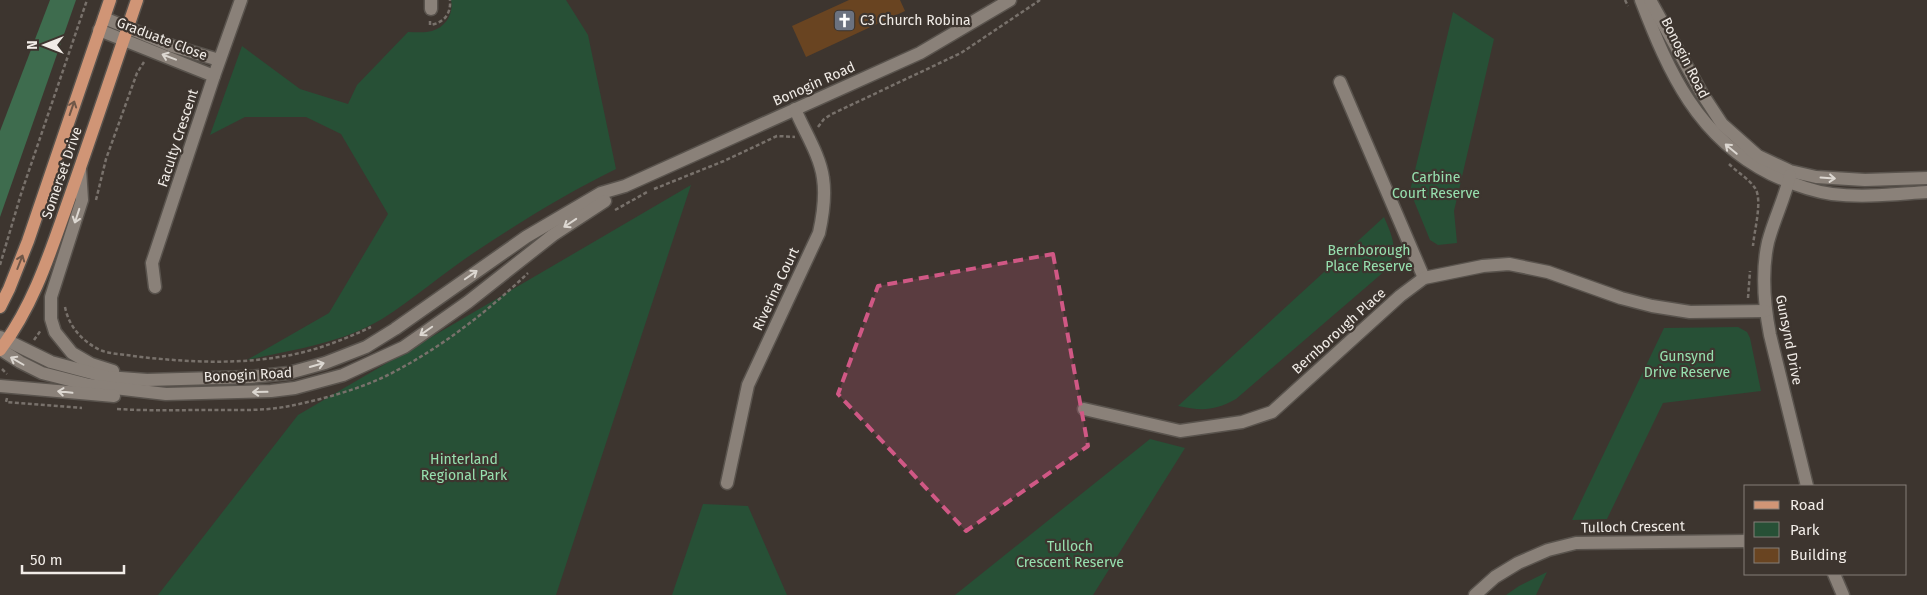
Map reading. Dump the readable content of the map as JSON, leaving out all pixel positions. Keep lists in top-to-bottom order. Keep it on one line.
{"streets":{"main road":["Somerset Drive"],"street":["Graduate Close","Bonogin Road","Faculty Crescent","Riverina Court","Bernborough Place","Gunsynd Drive","Tulloch Crescent"]},"crossings":[["Graduate Close","Faculty Crescent"],["Graduate Close","Somerset Drive"],["Bonogin Road","Somerset Drive"],["Bonogin Road","Riverina Court"],["Bonogin Road","Gunsynd Drive"],["Bernborough Place","Gunsynd Drive"]],"parks":["Carbine Court Reserve","Bernborough Place Reserve","Gunsynd Drive Reserve","Hinterland Regional Park","Tulloch Crescent Reserve"],"places":{"church":["C3 Church Robina"]},"legend":["Road","Park","Building"],"scale_bar":"50 m","north":"left"}
